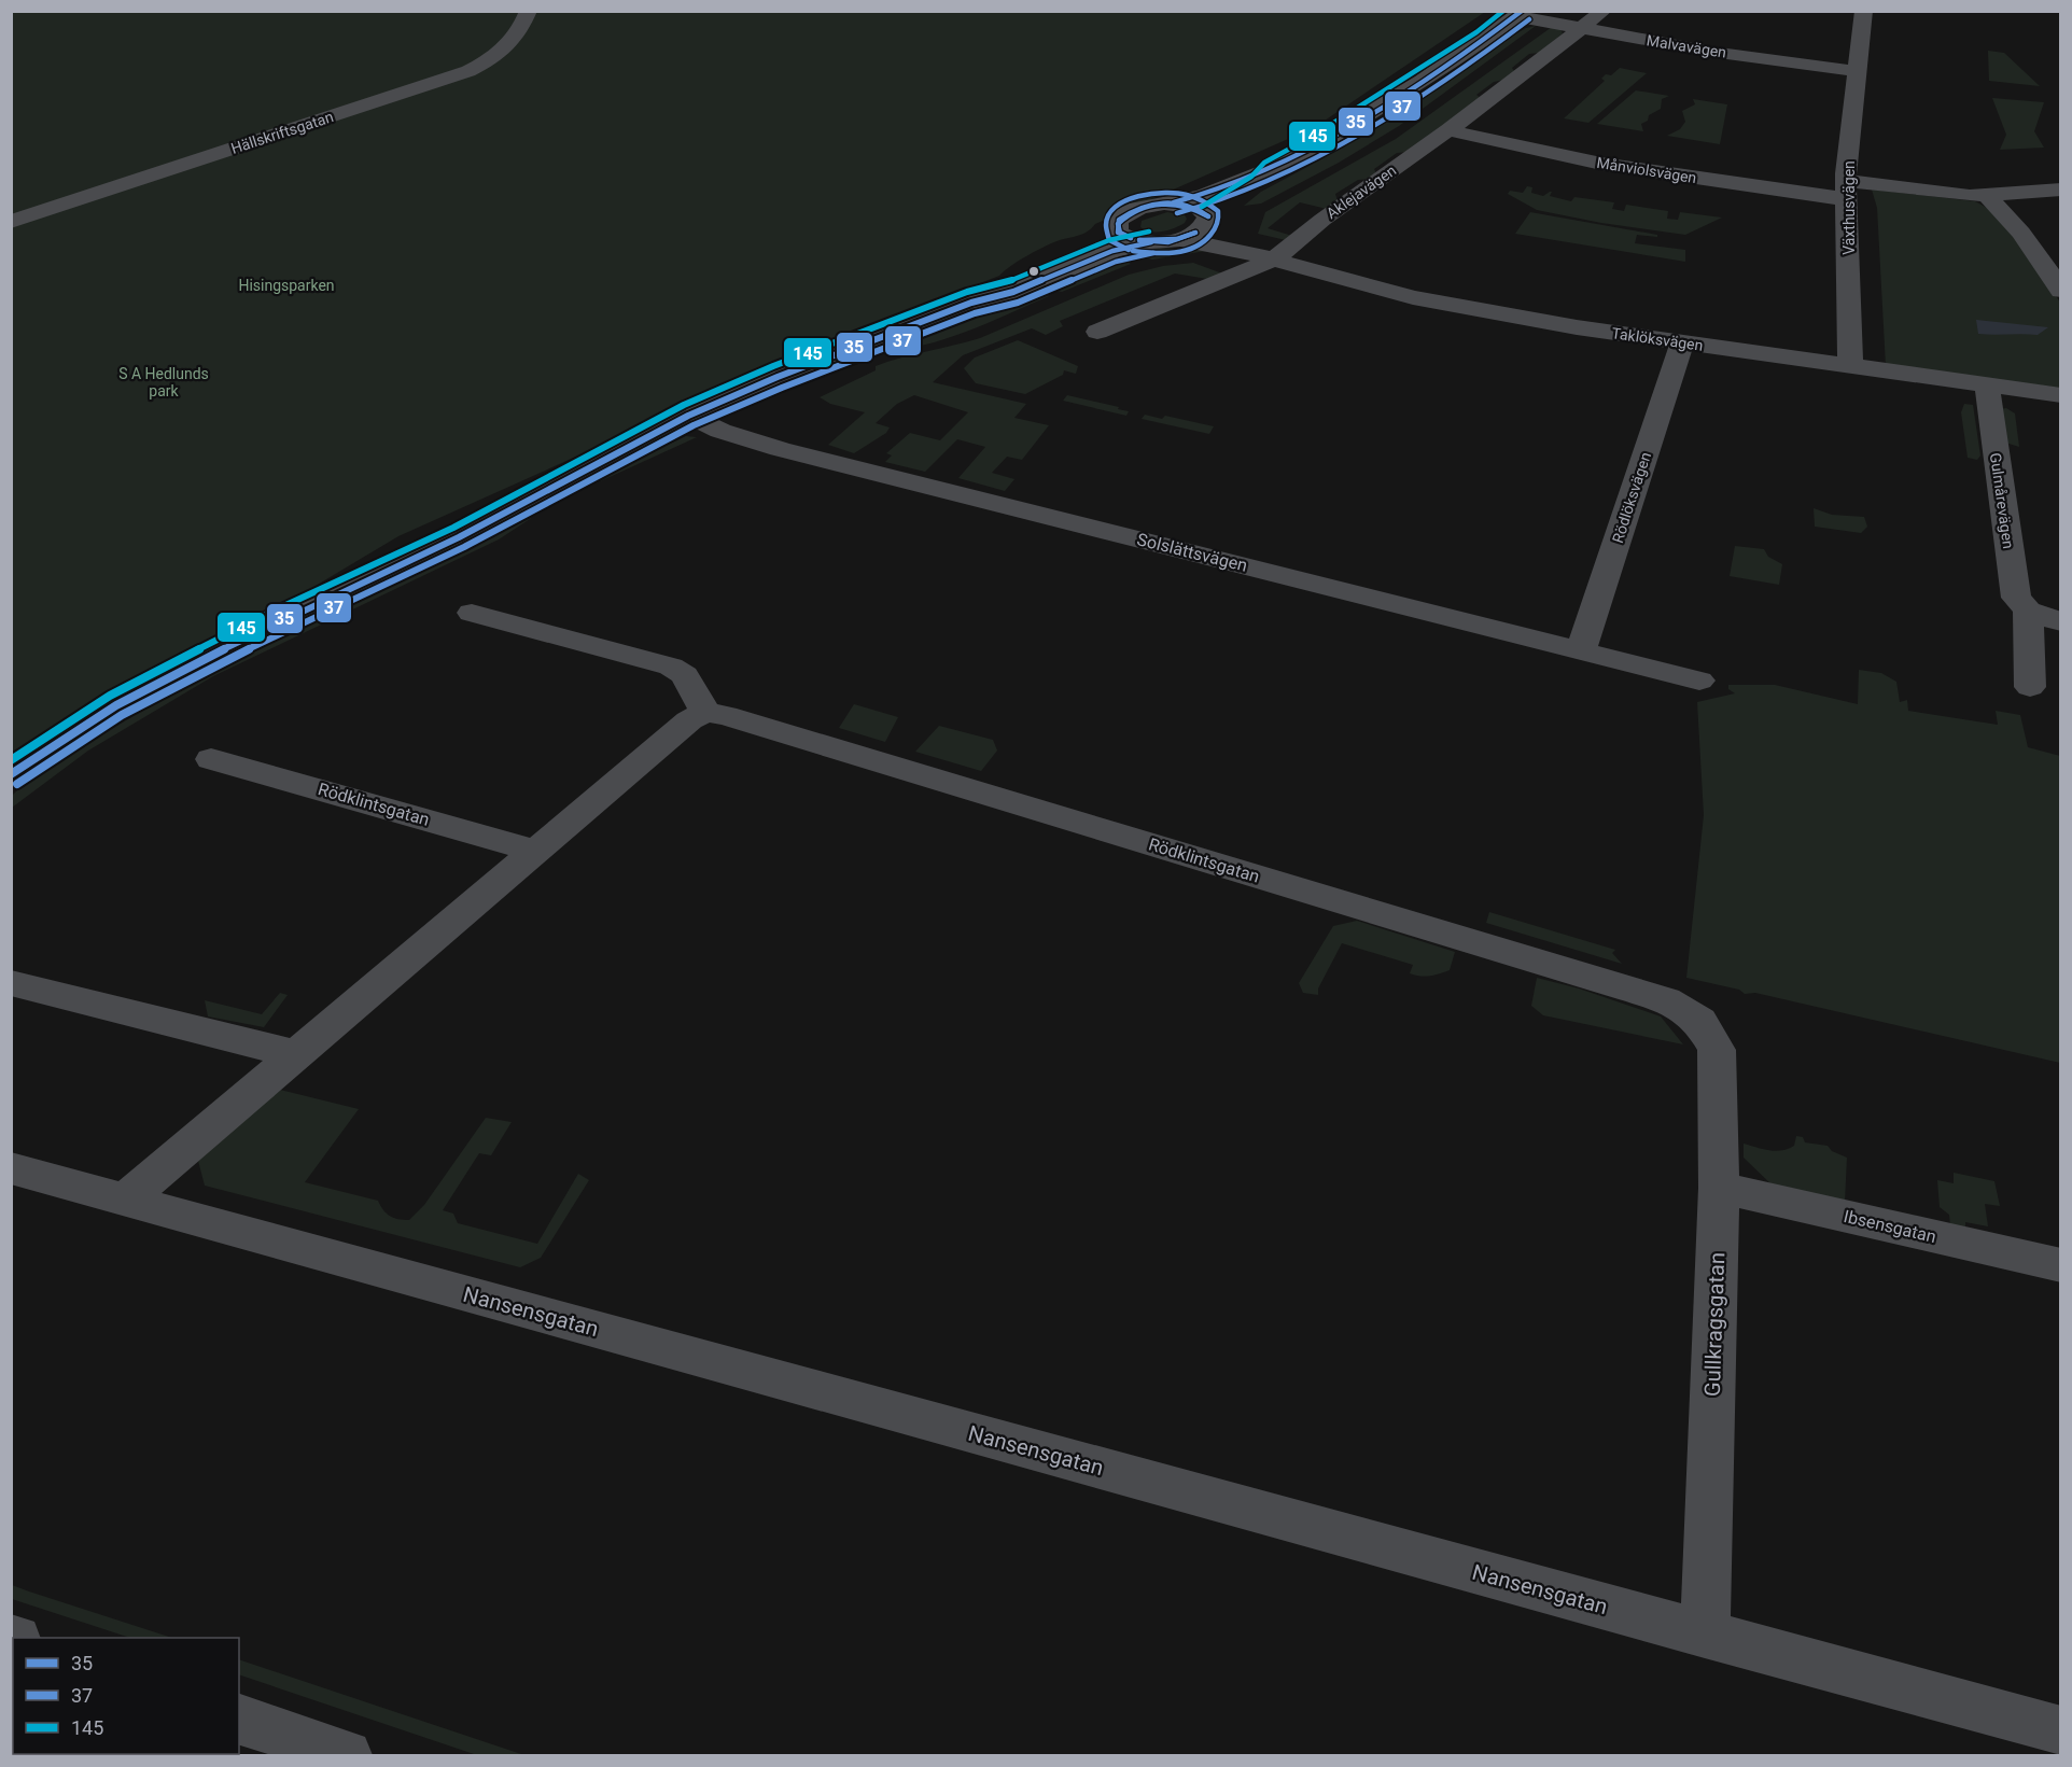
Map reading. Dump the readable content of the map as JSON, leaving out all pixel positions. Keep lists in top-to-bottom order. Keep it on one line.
{"streets":{"street":["Malvavägen","Hällskriftsgatan","Månviolsvägen","Aklejavägen","Växthusvägen","Taklöksvägen","Rödlöksvägen","Gulmårevägen","Solslättsvägen","Rödklintsgatan","Ibsensgatan","Nansensgatan","Gullkragsgatan"]},"crossings":[["Malvavägen","Aklejavägen"],["Malvavägen","Växthusvägen"],["Månviolsvägen","Aklejavägen"],["Månviolsvägen","Växthusvägen"],["Aklejavägen","Taklöksvägen"],["Växthusvägen","Taklöksvägen"],["Taklöksvägen","Rödlöksvägen"],["Taklöksvägen","Gulmårevägen"],["Rödlöksvägen","Solslättsvägen"],["Rödklintsgatan","Gullkragsgatan"],["Ibsensgatan","Gullkragsgatan"],["Nansensgatan","Gullkragsgatan"]],"parks":["Hisingsparken","S A Hedlunds park"],"lines":["transit line 35","transit line 145","transit line 37"],"legend":["35","37","145"]}
